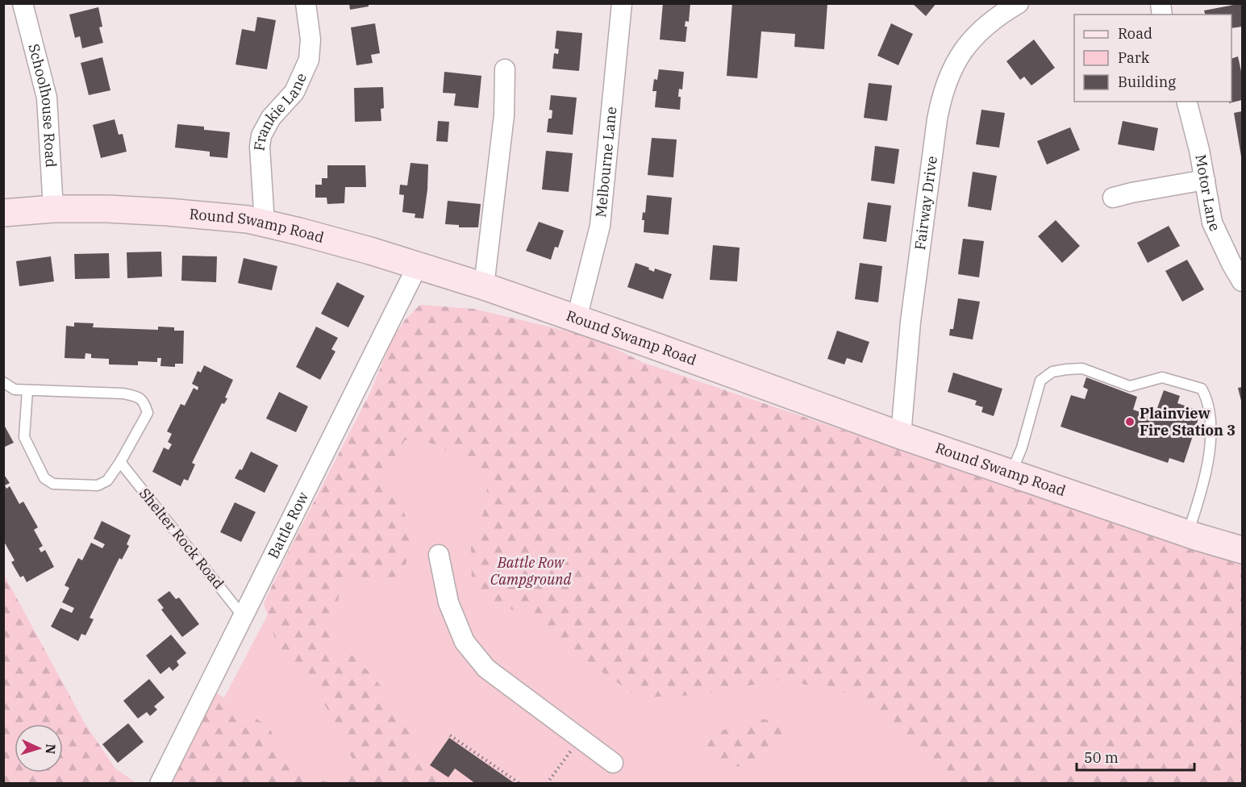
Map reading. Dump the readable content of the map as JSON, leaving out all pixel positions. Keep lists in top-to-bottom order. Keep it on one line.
{"streets":{"main road":["Round Swamp Road"],"street":["Schoolhouse Road","Frankie Lane","Melbourne Lane","Motor Lane","Fairway Drive","Battle Row"],"lane":["Shelter Rock Road"]},"crossings":[["Schoolhouse Road","Round Swamp Road"],["Frankie Lane","Round Swamp Road"],["Melbourne Lane","Round Swamp Road"],["Fairway Drive","Round Swamp Road"],["Round Swamp Road","Battle Row"],["Battle Row","Shelter Rock Road"]],"parks":["Battle Row Campground"],"places":["Plainview Fire Station 3"],"legend":["Road","Park","Building"],"scale_bar":"50 m","north":"right"}
